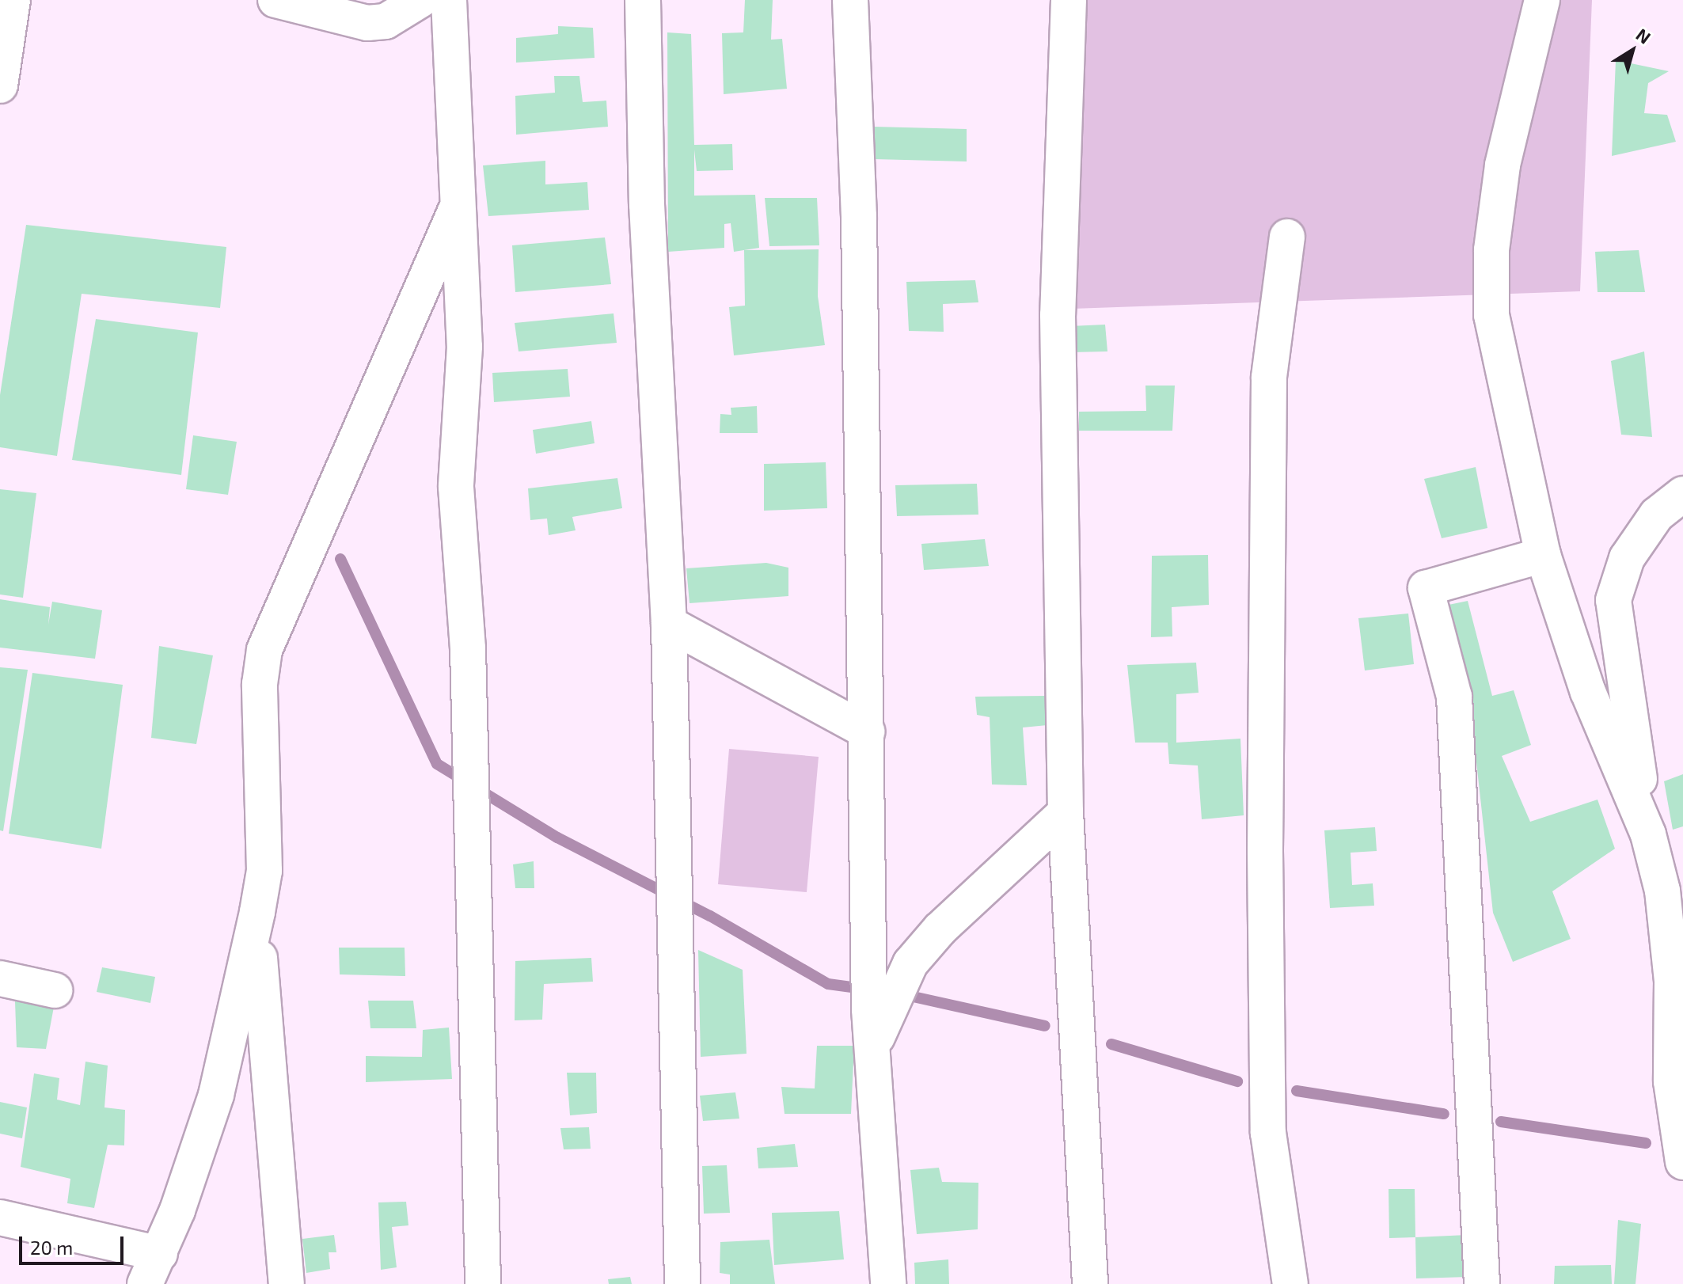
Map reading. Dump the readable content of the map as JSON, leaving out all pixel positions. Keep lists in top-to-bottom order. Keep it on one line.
{"scale_bar":"20 m","north":"top right"}
